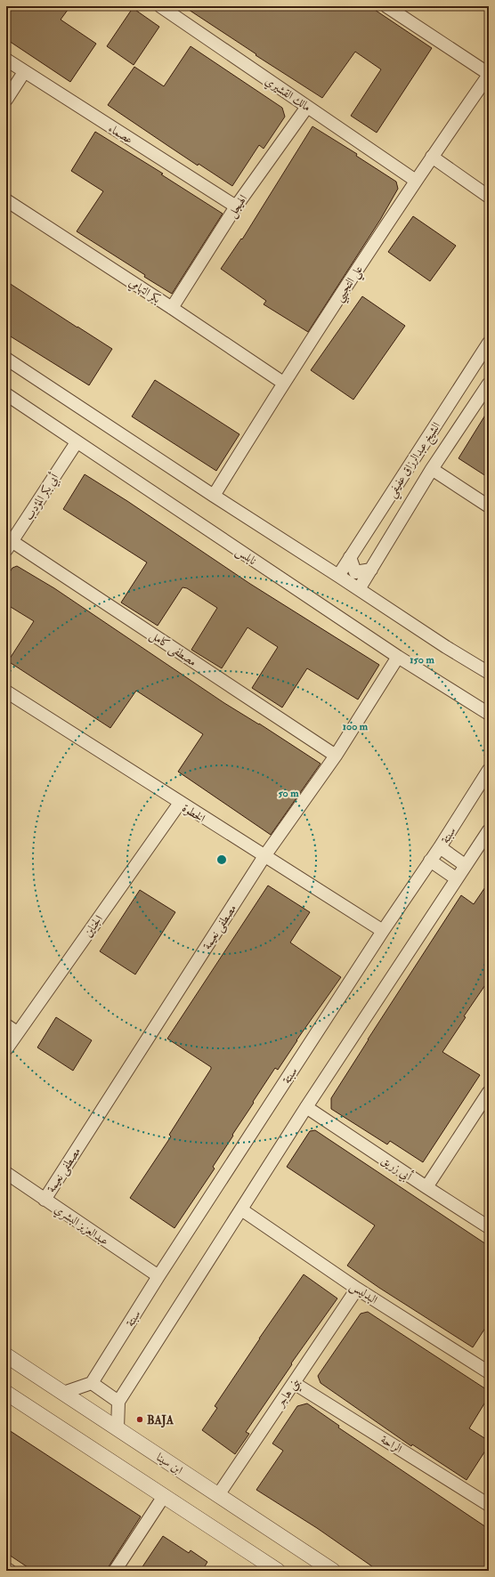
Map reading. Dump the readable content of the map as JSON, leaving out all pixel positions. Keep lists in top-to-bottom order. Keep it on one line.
{"streets":{"street":["مالك القشيري","عصماء","الهيجل","علي التجيبي","بكر التهامي","الشيخ عبدالرزاق عفيفي","أبي بكر المؤدب","نابلس","مصطفى كامل","الخطوة","سبتة","الجناين","مصطفى نعيمة","أبي زريق","عبدالعزيز البشري","البدليس","بني هاجر","الراحة","ابن سينا"]},"crossings":[["مالك القشيري","الهيجل"],["مالك القشيري","علي التجيبي"],["عصماء","الهيجل"],["الهيجل","بكر التهامي"],["علي التجيبي","بكر التهامي"],["أبي بكر المؤدب","نابلس"],["أبي بكر المؤدب","مصطفى كامل"],["نابلس","مصطفى نعيمة"],["مصطفى كامل","مصطفى نعيمة"],["الخطوة","سبتة"],["الخطوة","الجناين"],["الخطوة","مصطفى نعيمة"],["سبتة","عبدالعزيز البشري"],["مصطفى نعيمة","عبدالعزيز البشري"],["البدليس","بني هاجر"],["بني هاجر","الراحة"],["بني هاجر","ابن سينا"]],"places":["BAJA"],"rings":["150 m","100 m","50 m"]}
